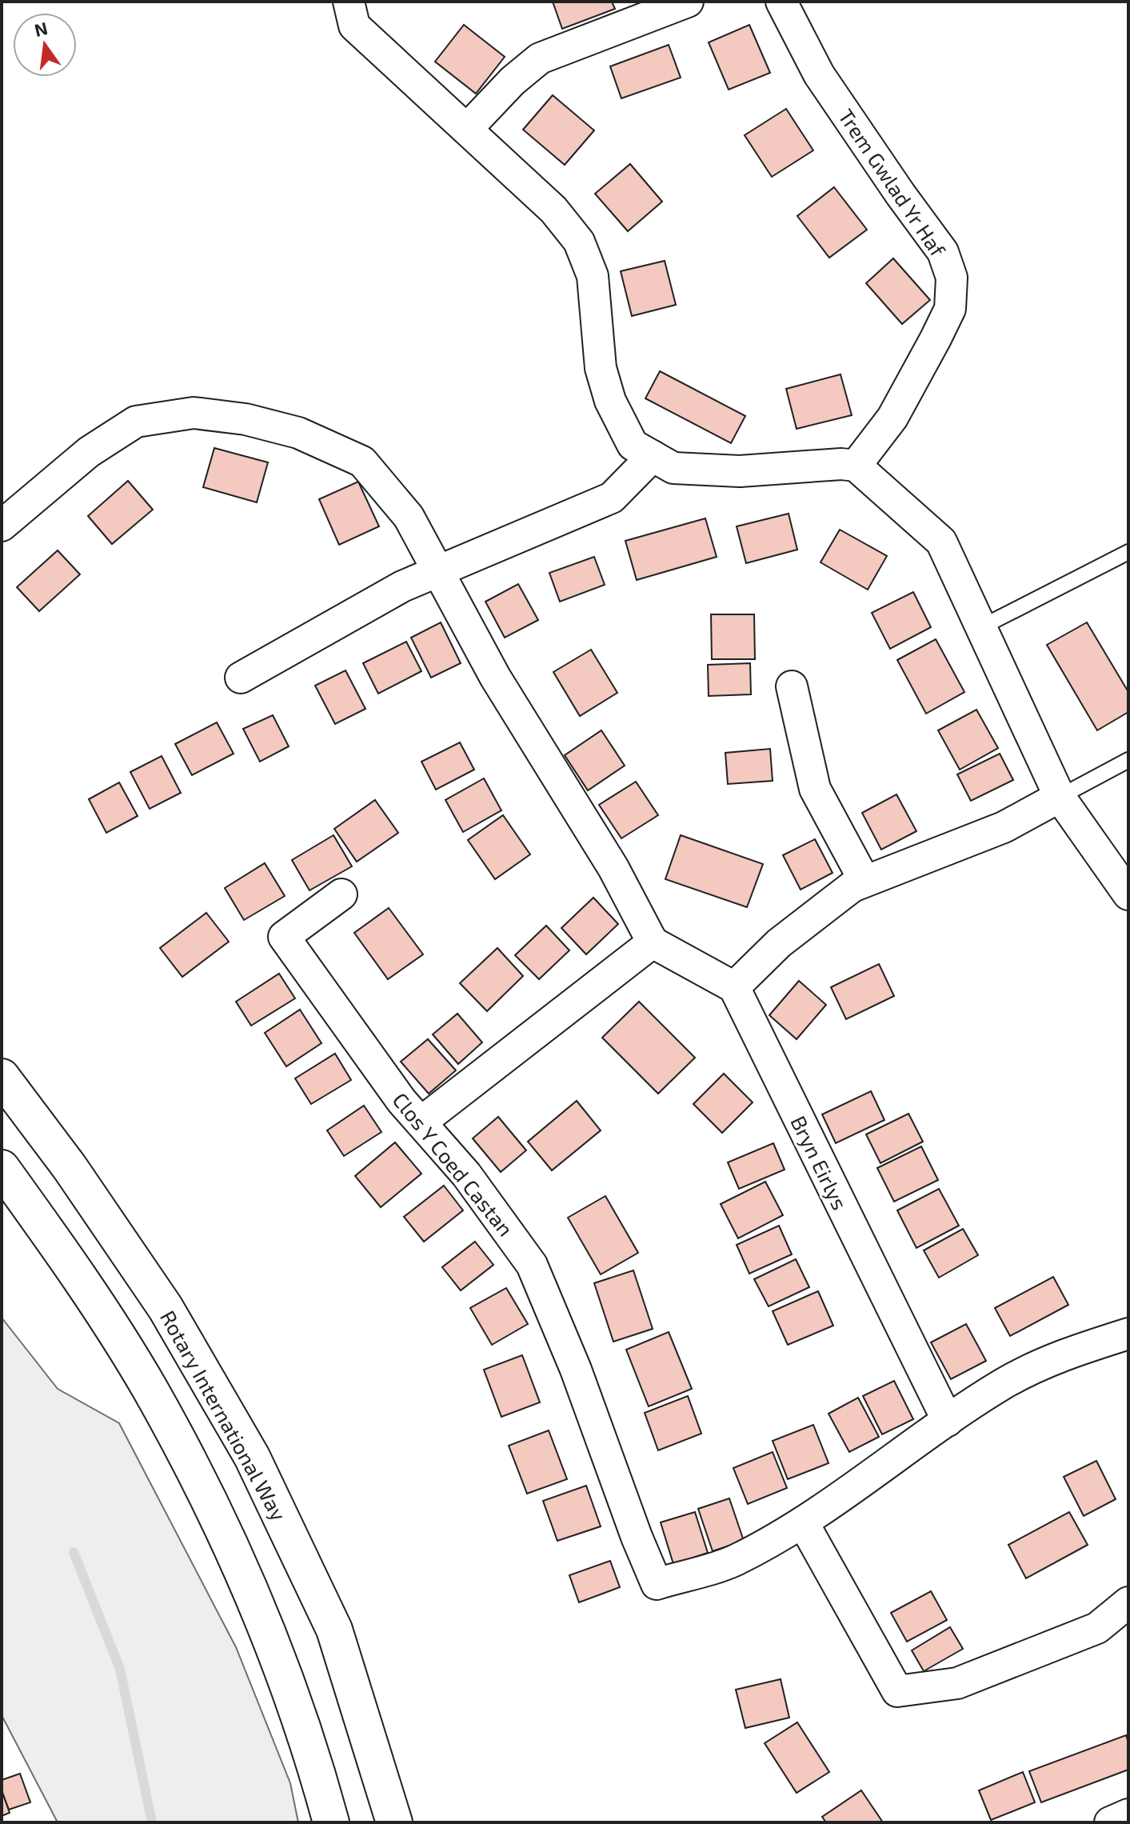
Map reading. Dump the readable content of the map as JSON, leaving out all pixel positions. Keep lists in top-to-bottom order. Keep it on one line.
{"streets":{"main road":["Rotary International Way"],"street":["Trem Gwlad Yr Haf","Bryn Eirlys","Clos Y Coed Castan"]},"north":"top"}
